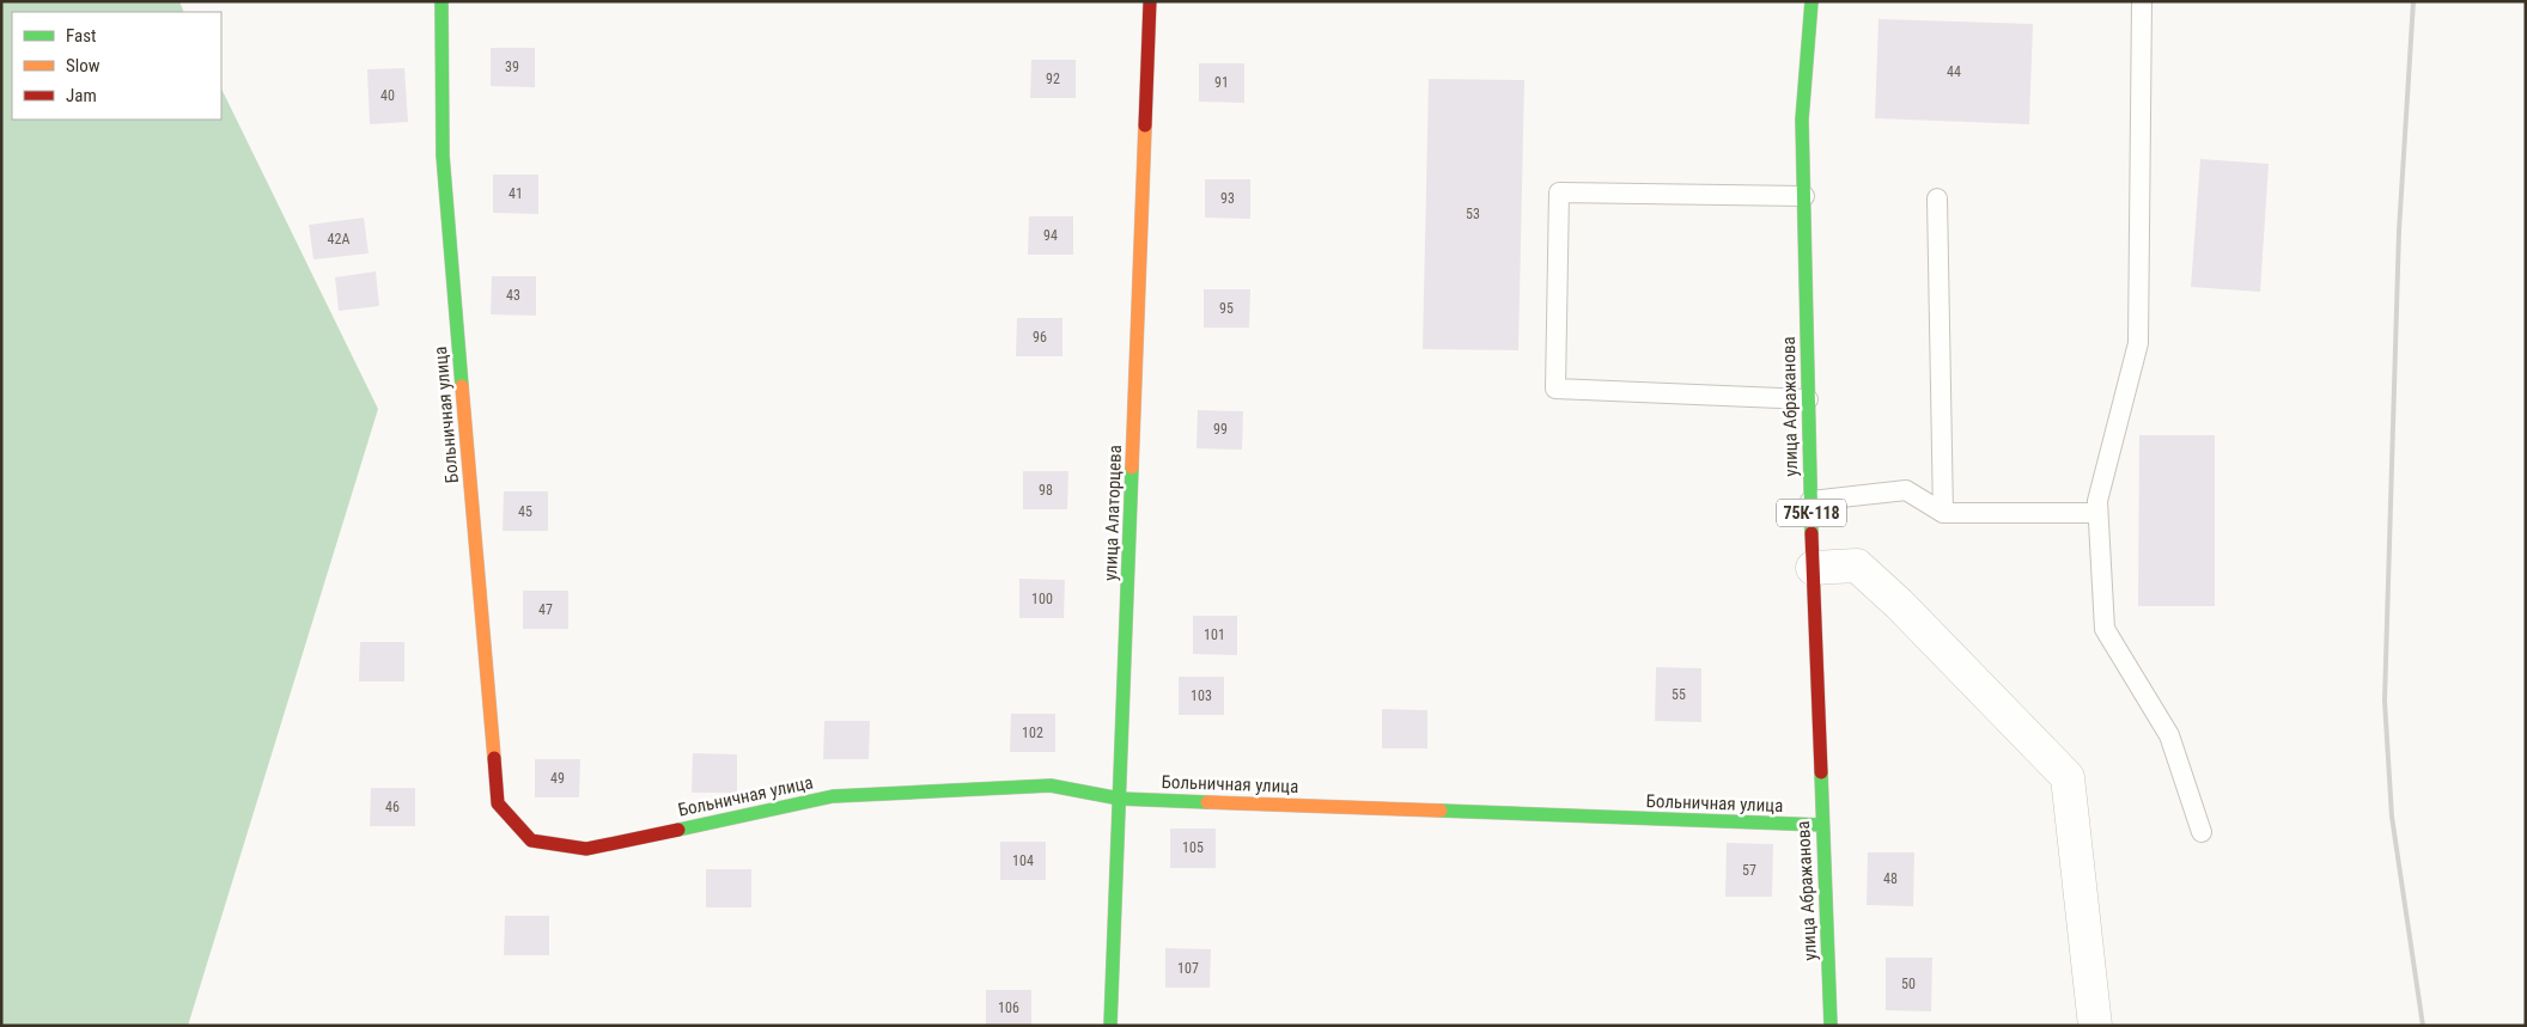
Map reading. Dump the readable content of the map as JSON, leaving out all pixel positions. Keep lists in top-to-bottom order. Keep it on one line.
{"streets":{"street":["улица Абражанова","Больничная улица","улица Алаторцева","75К-118"]},"crossings":[["улица Абражанова","Больничная улица"],["Больничная улица","улица Алаторцева"]],"house_numbers":["39","44","92","91","40","41","93","53","94","42А","43","95","96","99","98","45","100","47","101","55","103","102","49","46","105","104","57","48","107","50","106"],"legend":["Fast","Slow","Jam"]}
